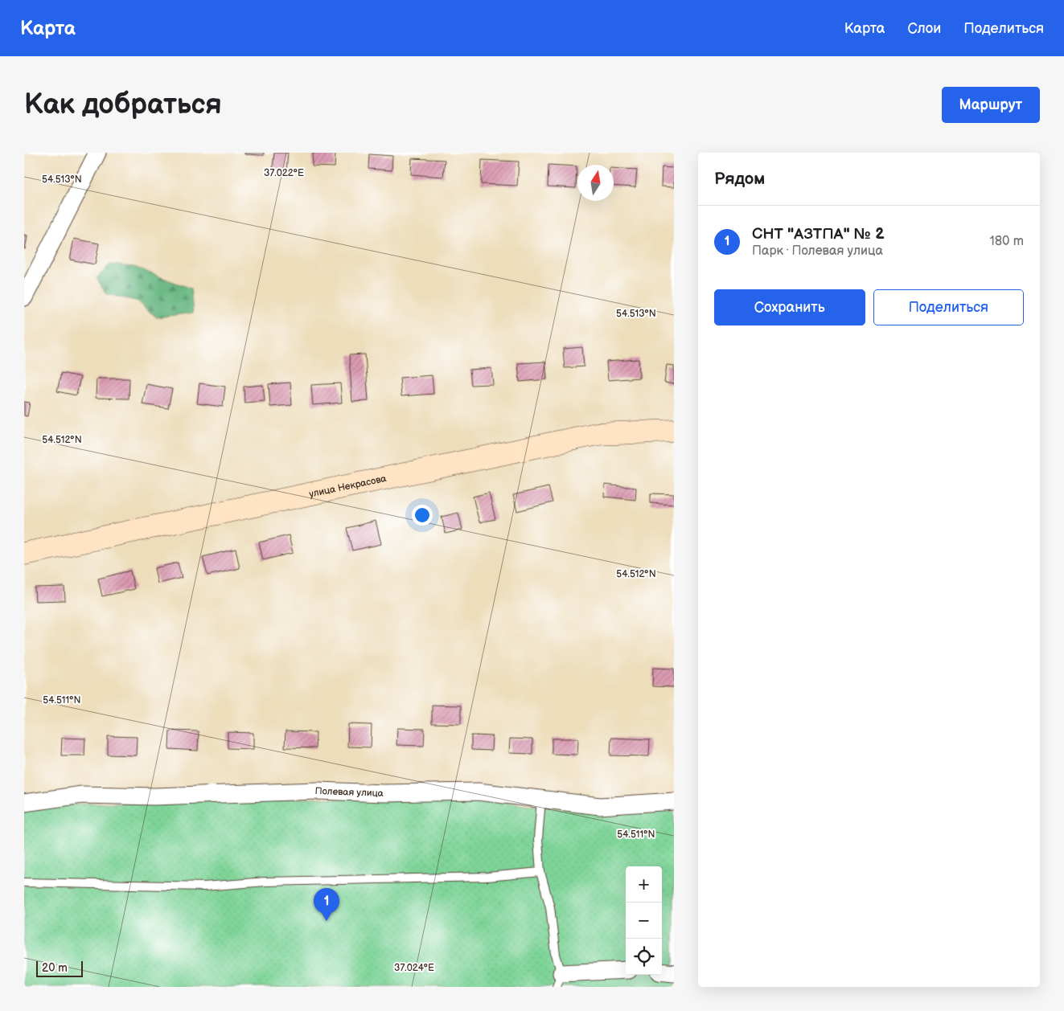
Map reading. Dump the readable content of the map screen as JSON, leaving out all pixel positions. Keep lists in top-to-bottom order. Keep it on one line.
{"streets":{"main road":["улица Некрасова"],"street":["Полевая улица"]},"scale_bar":"20 m","north":"top","page":{"header":"Карта","nav":["Карта","Слои","Поделиться"],"buttons":["Маршрут",["Сохранить","Поделиться"]],"title":"Как добраться","heading":"Рядом","list":[{"mark":"1","name":"СНТ \"АЗТПА\" № 2","note":"Парк · Полевая улица","value":"180 m"}],"map_buttons":["+","−"],"pins":"1","scale":"20 m"},"coordinates":["37.022°E","54.513°N","54.512°N","54.511°N","37.024°E"]}
